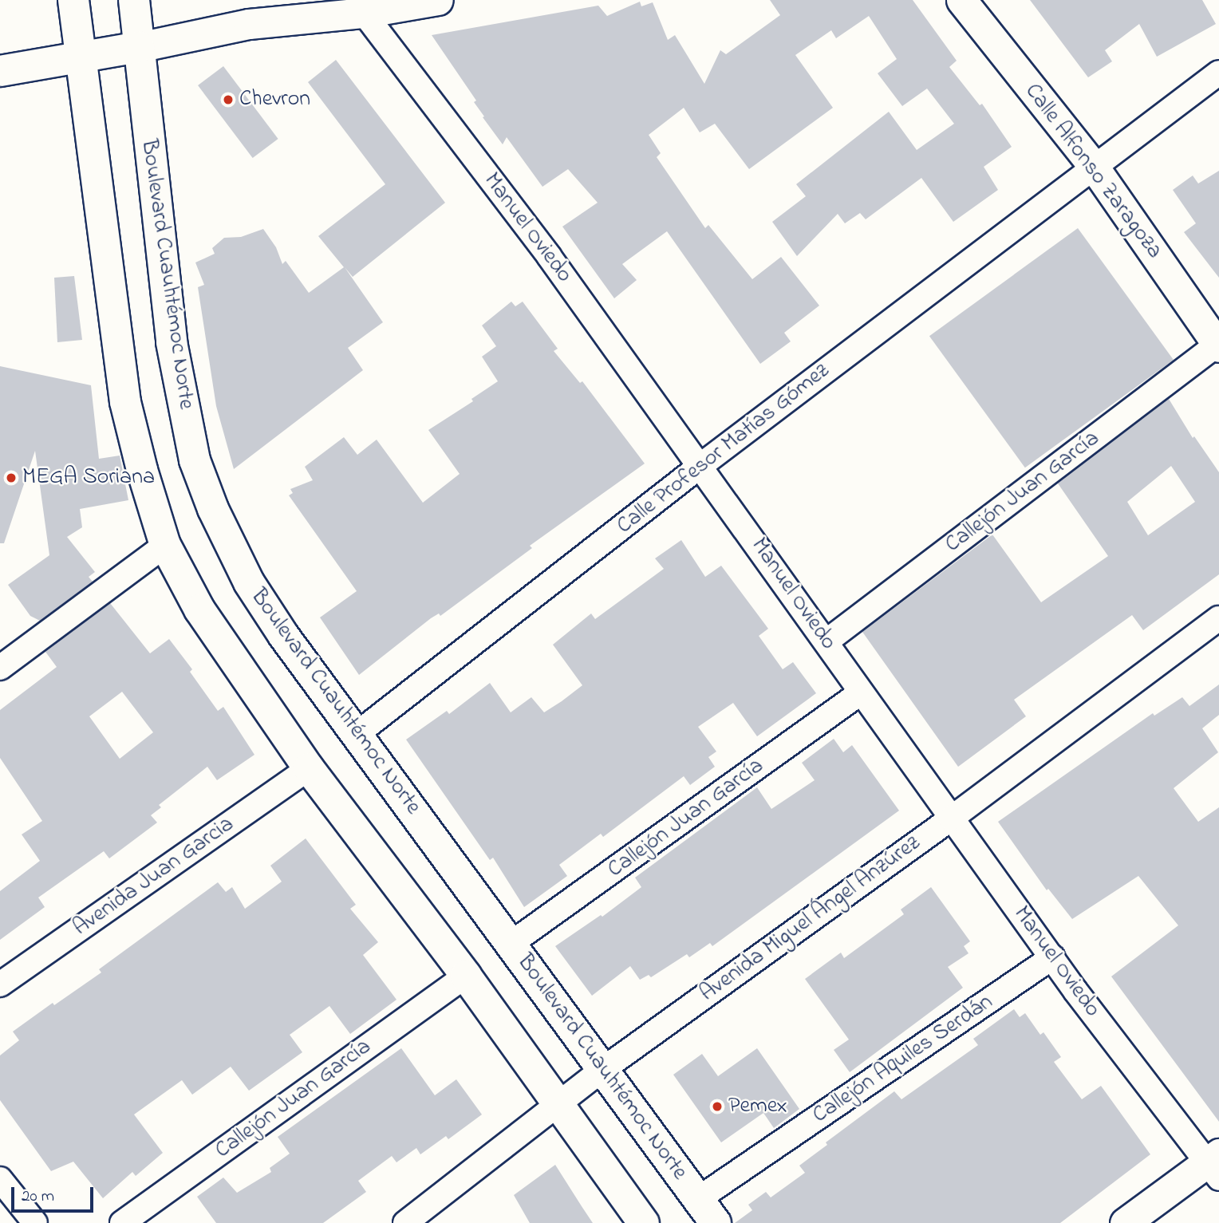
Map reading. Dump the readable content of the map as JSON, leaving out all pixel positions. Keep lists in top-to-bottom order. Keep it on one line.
{"streets":{"main road":["Boulevard Cuauhtémoc Norte"],"street":["Calle Alfonso Zaragoza","Manuel Oviedo","Calle Profesor Matías Gómez","Callejón Juan García","Avenida Juan Garcia","Avenida Miguel Ángel Anzúrez","Callejón Aquiles Serdán"]},"crossings":[["Calle Alfonso Zaragoza","Calle Profesor Matías Gómez"],["Calle Alfonso Zaragoza","Callejón Juan García"],["Manuel Oviedo","Calle Profesor Matías Gómez"],["Manuel Oviedo","Callejón Juan García"],["Manuel Oviedo","Avenida Miguel Ángel Anzúrez"],["Manuel Oviedo","Callejón Aquiles Serdán"],["Boulevard Cuauhtémoc Norte","Calle Profesor Matías Gómez"],["Boulevard Cuauhtémoc Norte","Callejón Juan García"],["Boulevard Cuauhtémoc Norte","Avenida Miguel Ángel Anzúrez"],["Boulevard Cuauhtémoc Norte","Callejón Aquiles Serdán"]],"places":["Chevron","MEGA Soriana","Pemex"],"scale_bar":"20 m"}
